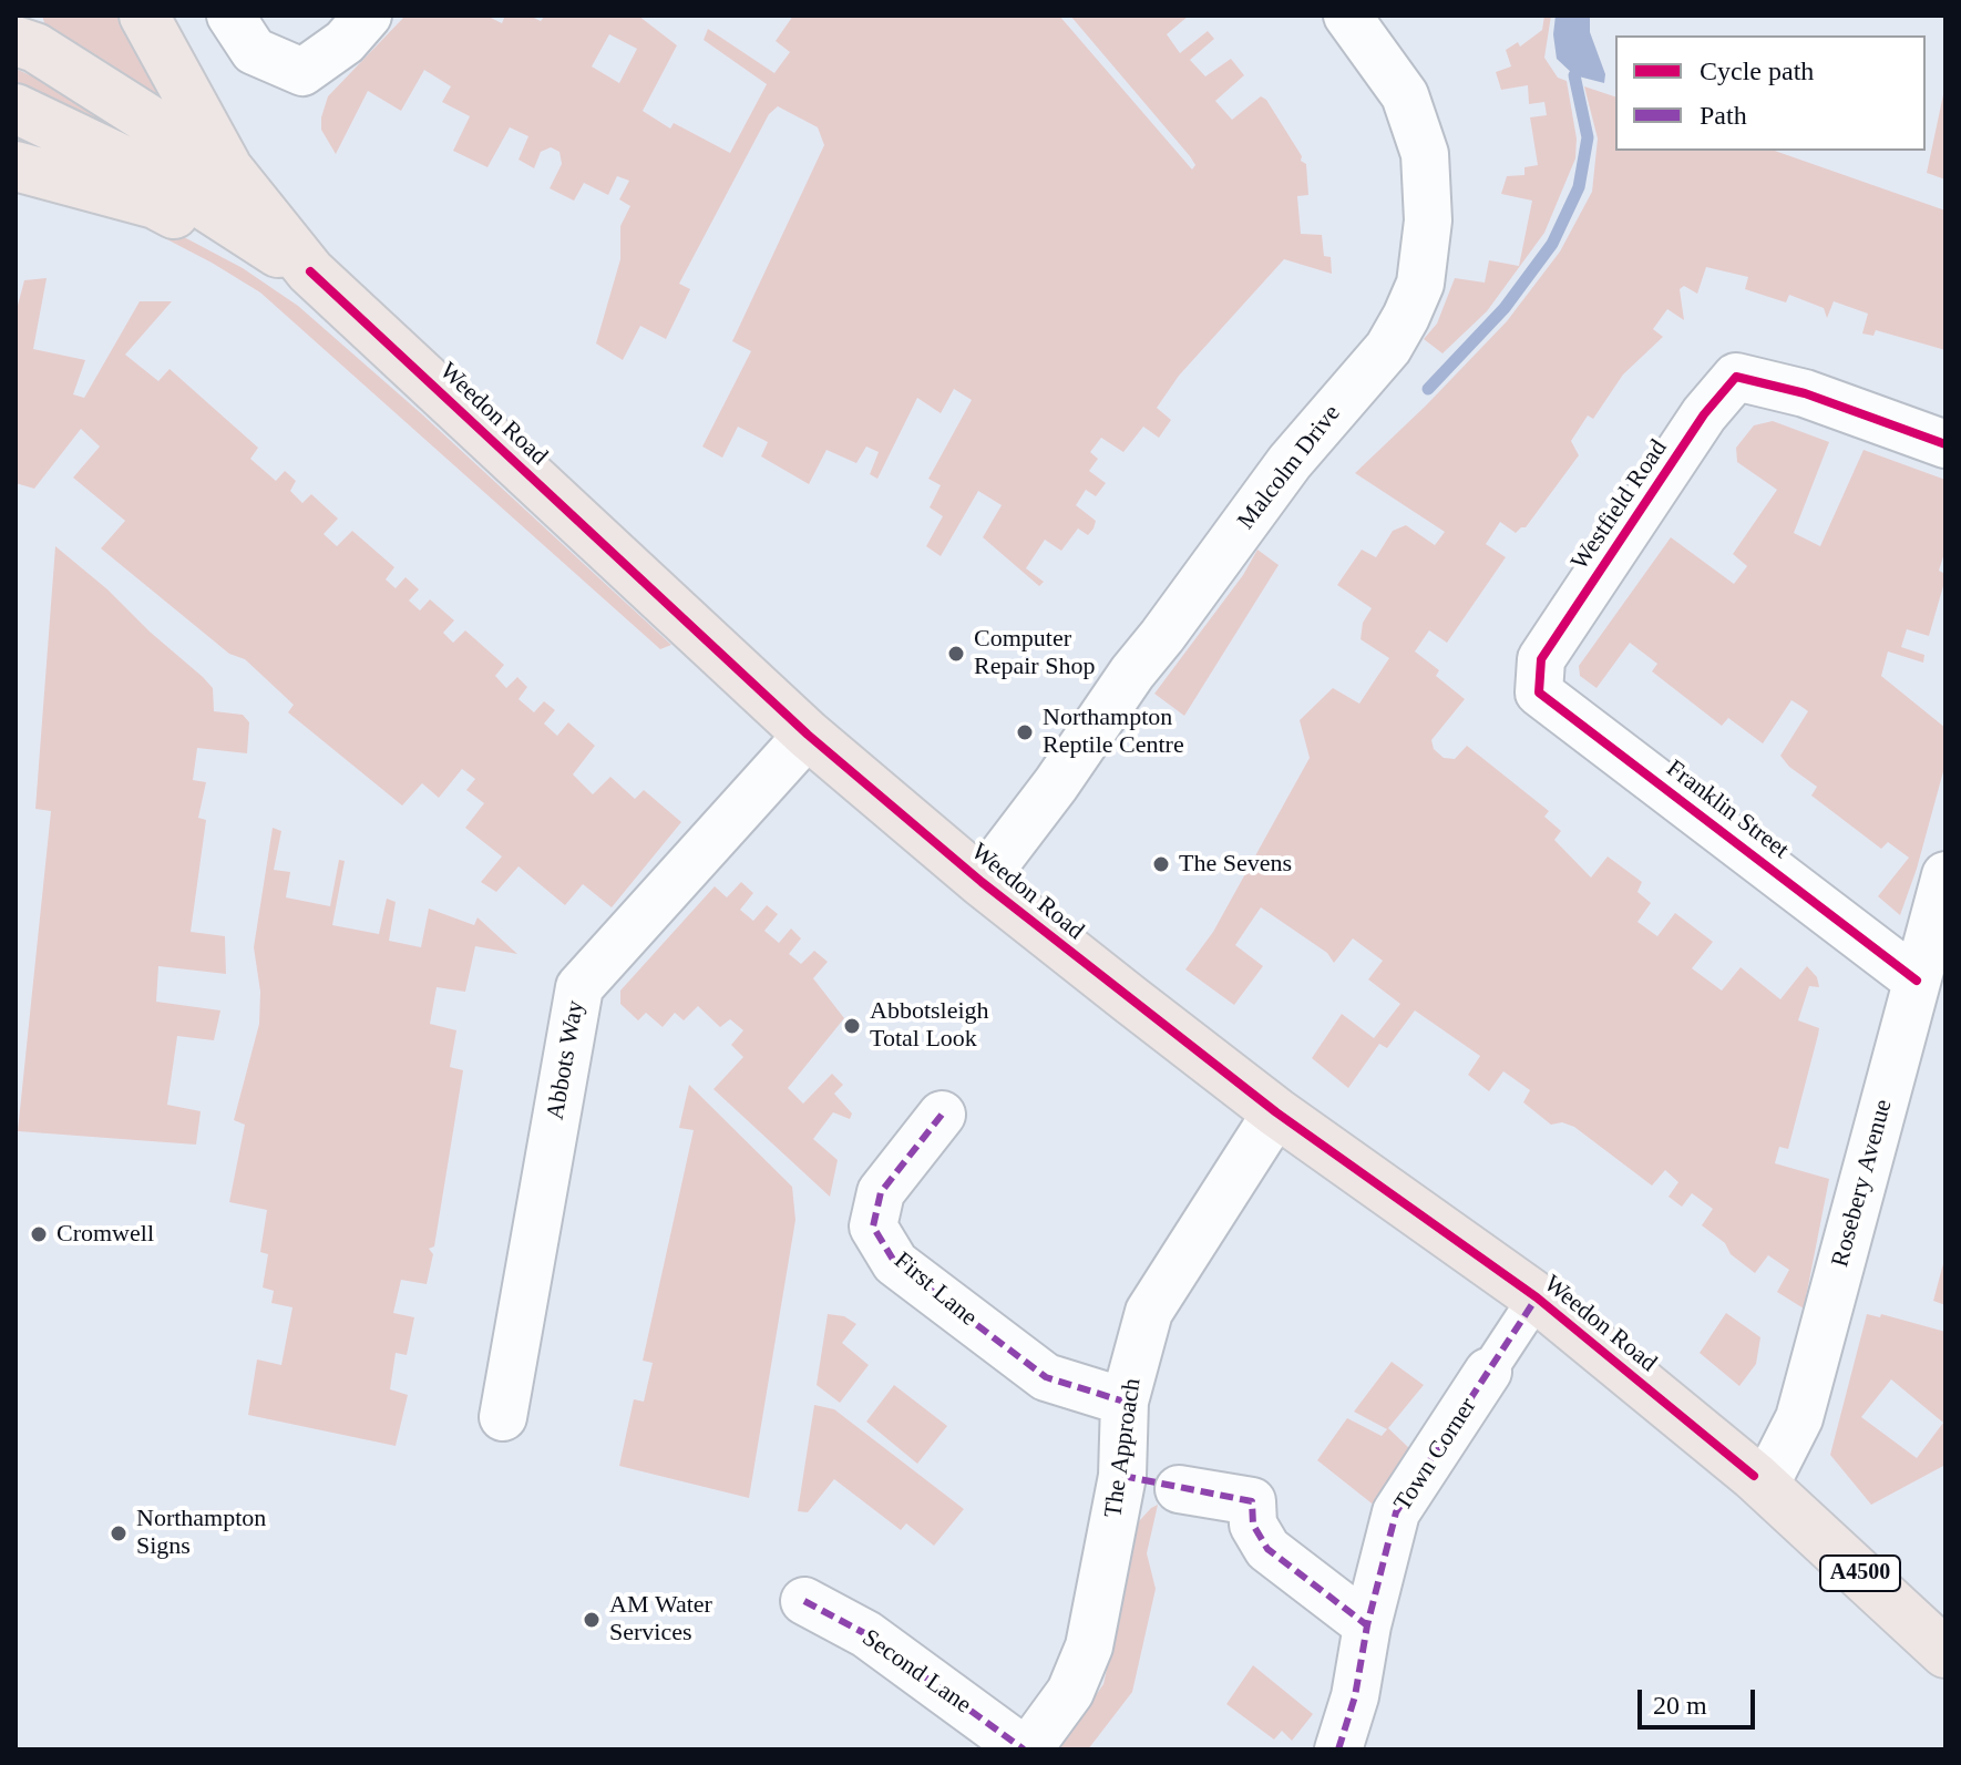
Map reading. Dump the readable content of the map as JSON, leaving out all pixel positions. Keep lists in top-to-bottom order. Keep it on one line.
{"streets":{"main road":["Weedon Road","A4500"],"street":["Malcolm Drive","Westfield Road","Franklin Street","Abbots Way","Rosebery Avenue","First Lane","The Approach","Town Corner","Second Lane"]},"crossings":[["Weedon Road","Malcolm Drive"],["Weedon Road","Abbots Way"],["Weedon Road","Rosebery Avenue"],["Weedon Road","The Approach"],["Weedon Road","Town Corner"],["Westfield Road","Franklin Street"],["Franklin Street","Rosebery Avenue"],["First Lane","The Approach"],["The Approach","Second Lane"]],"places":["Computer Repair Shop","Northampton Reptile Centre","The Sevens","Abbotsleigh Total Look","Cromwell","Northampton Signs","AM Water Services"],"legend":["Cycle path","Path"],"scale_bar":"20 m"}
